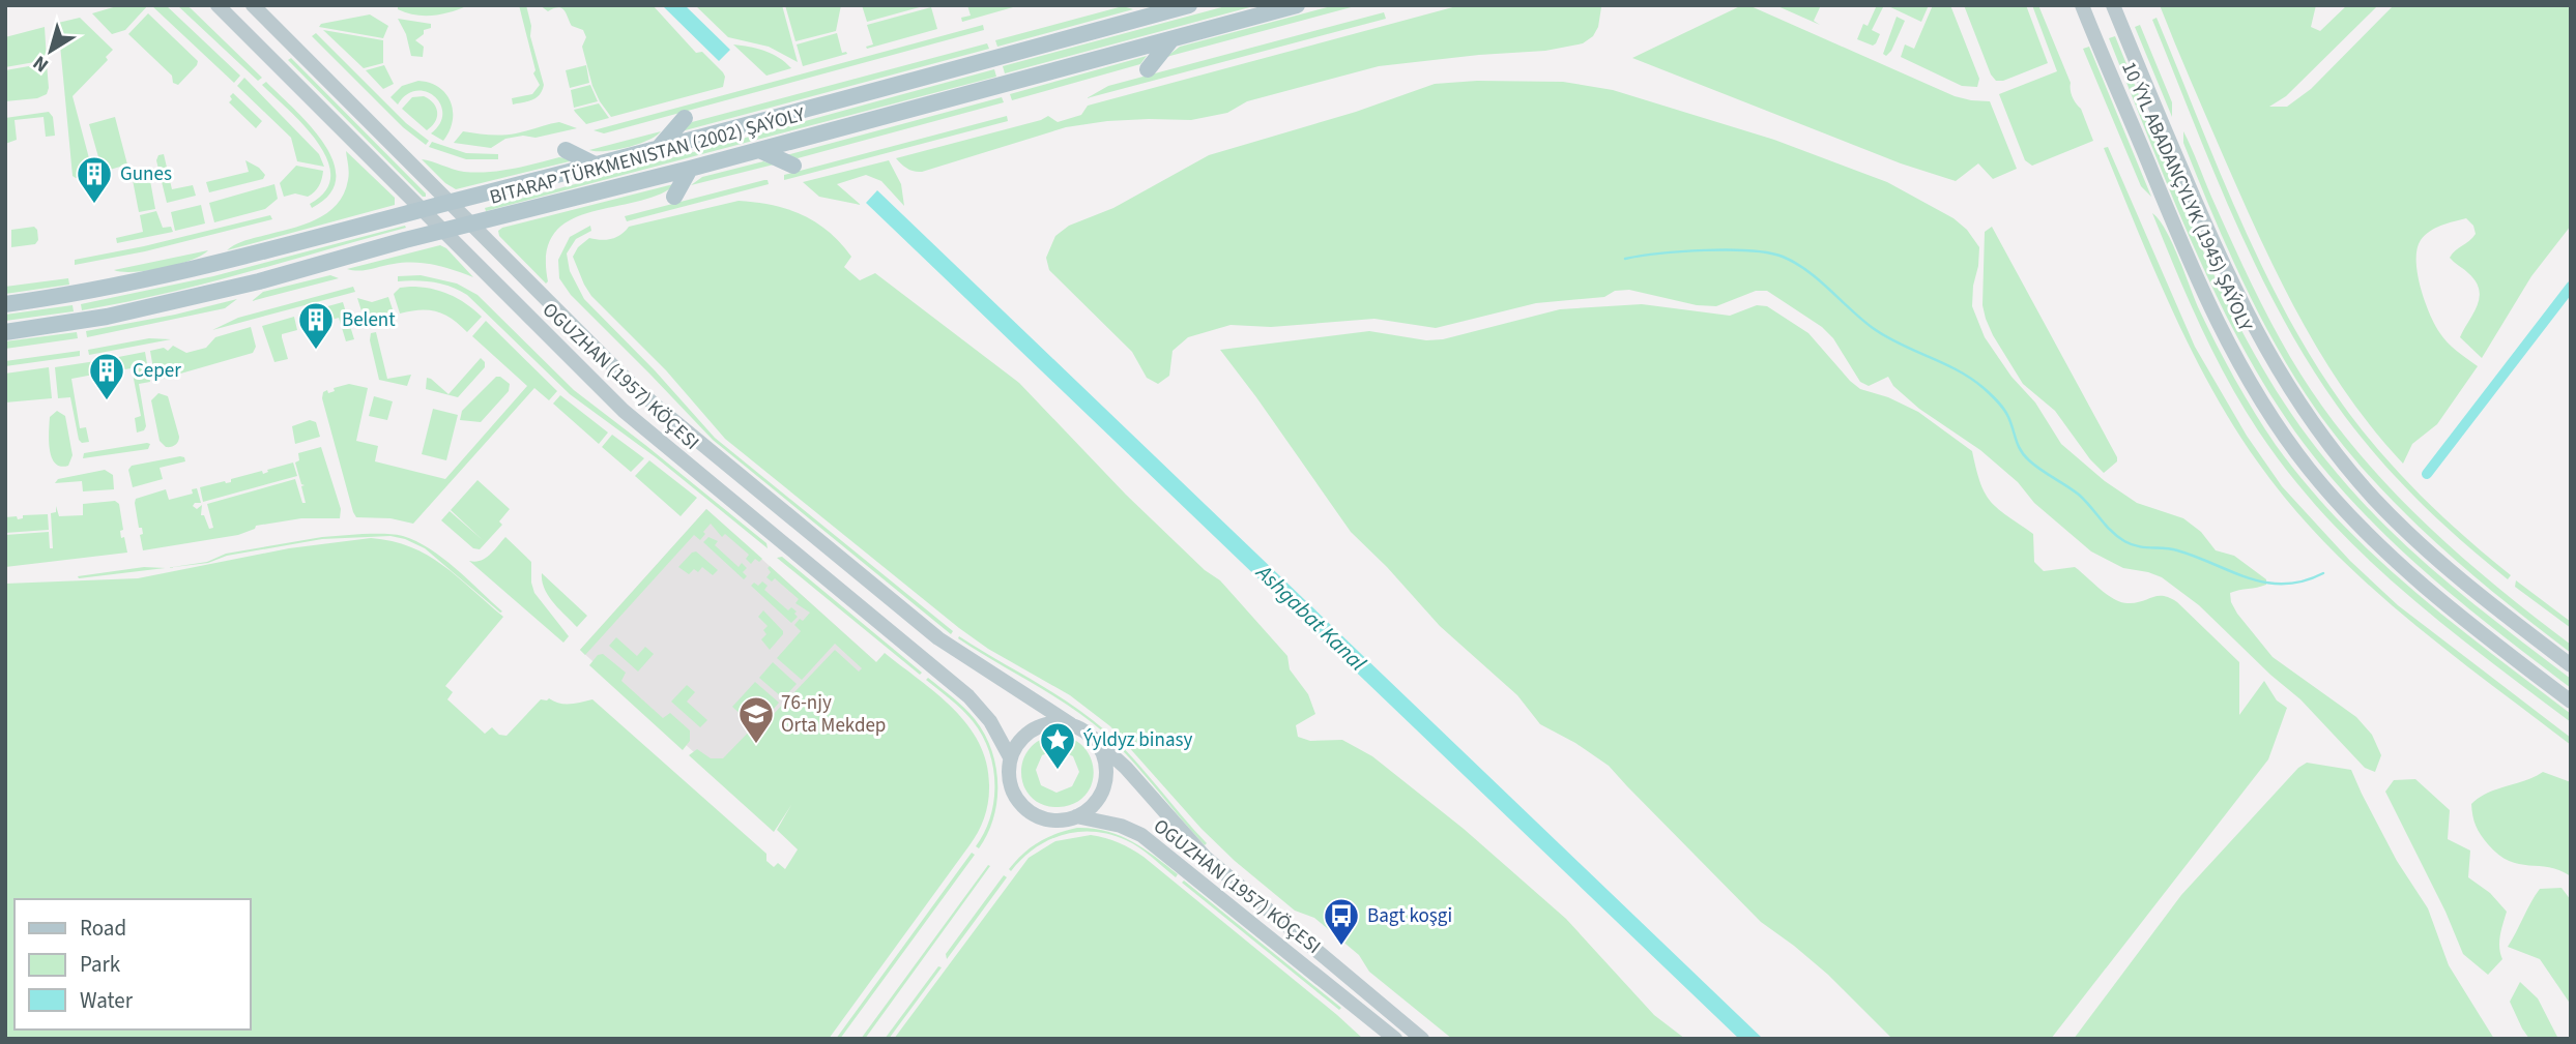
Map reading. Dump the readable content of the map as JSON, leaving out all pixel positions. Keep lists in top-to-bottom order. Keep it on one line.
{"streets":{"main road":["BITARAP TÜRKMENISTAN (2002) ŞAÝOLY","10 ÝYL ABADANÇYLYK (1945) ŞAÝOLY","OGUZHAN (1957) KÖÇESI"]},"crossings":[["BITARAP TÜRKMENISTAN (2002) ŞAÝOLY","OGUZHAN (1957) KÖÇESI"]],"water":["Ashgabat Kanal"],"places":{"building":["Gunes","Belent","Ceper"],"school or university":["76-njy Orta Mekdep"],"place":["Ýyldyz binasy"],"bus stop":["Bagt koşgi"]},"legend":["Road","Park","Water"],"north":"bottom left"}
